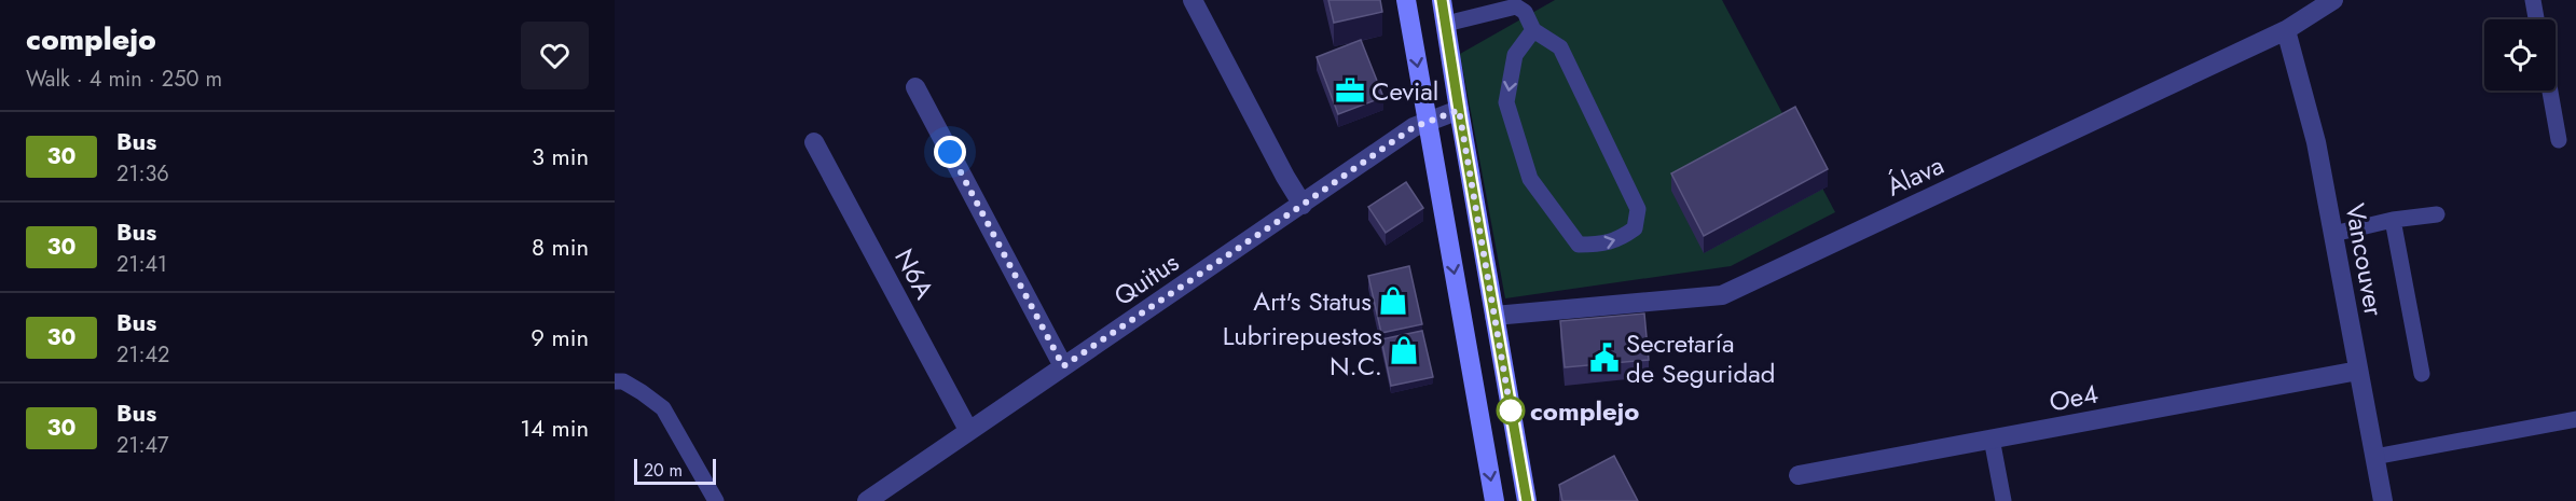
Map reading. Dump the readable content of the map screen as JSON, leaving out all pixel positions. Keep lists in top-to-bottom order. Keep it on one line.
{"streets":{"street":["Álava","Vancouver","N6A","Quitus","Oe4"]},"crossings":[["Álava","Vancouver"],["Vancouver","Oe4"],["N6A","Quitus"]],"places":{"office":["Cevial"],"shop":["Art's Status","Lubrirepuestos N.C."],"public building":["Secretaría de Seguridad"],"other":["complejo"]},"lines":["bus line 30"],"scale_bar":"20 m","page":{"heading":["complejo","Walk · 4 min · 250 m"],"list":[{"mark":"30","name":"Bus","note":"21:36","value":"3 min"},{"mark":"30","name":"Bus","note":"21:41","value":"8 min"},{"mark":"30","name":"Bus","note":"21:42","value":"9 min"},{"mark":"30","name":"Bus","note":"21:47","value":"14 min"}],"scale":"20 m"}}
